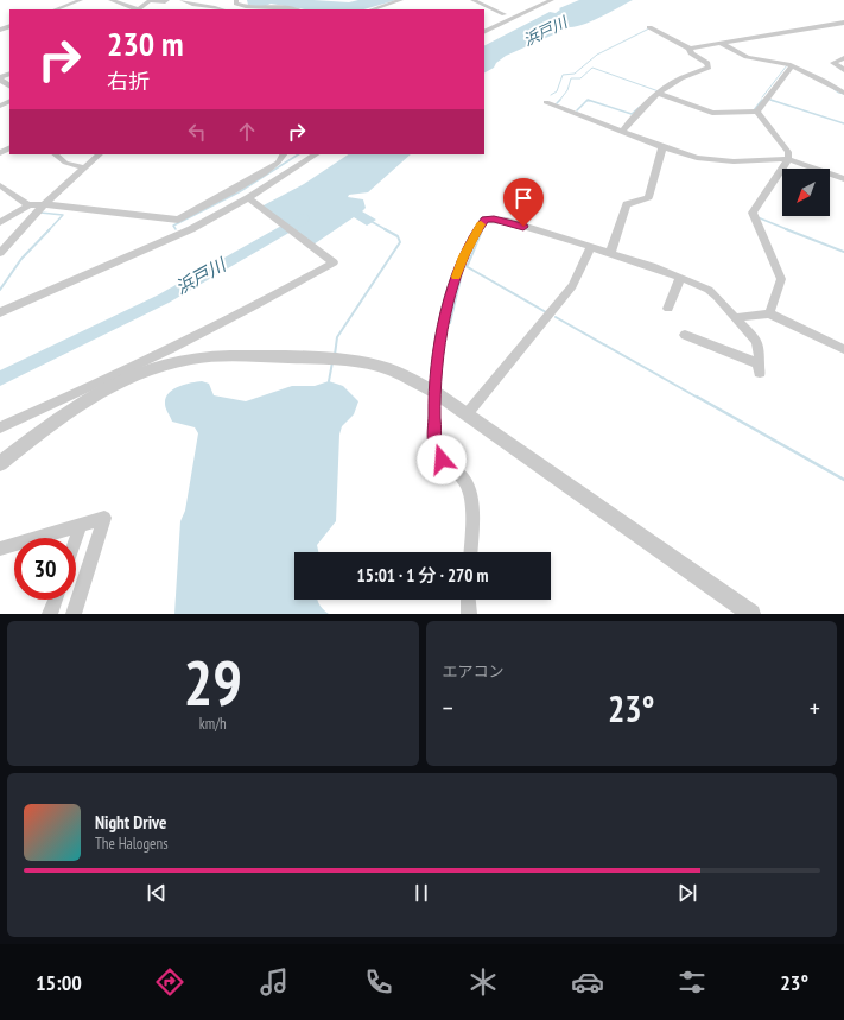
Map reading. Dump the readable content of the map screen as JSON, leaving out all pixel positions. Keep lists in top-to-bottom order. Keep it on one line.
{"water":["浜戸川"],"north":"bottom left","page":{"turn":["230 m","右折"],"limit":"30","trip":"15:01 · 1 分 · 270 m","tile":[["29","km/h"],"エアコン"],"heat":["−","23°","+"],"song":["Night Drive","The Halogens"],"tabs":["15:00","23°"]}}
